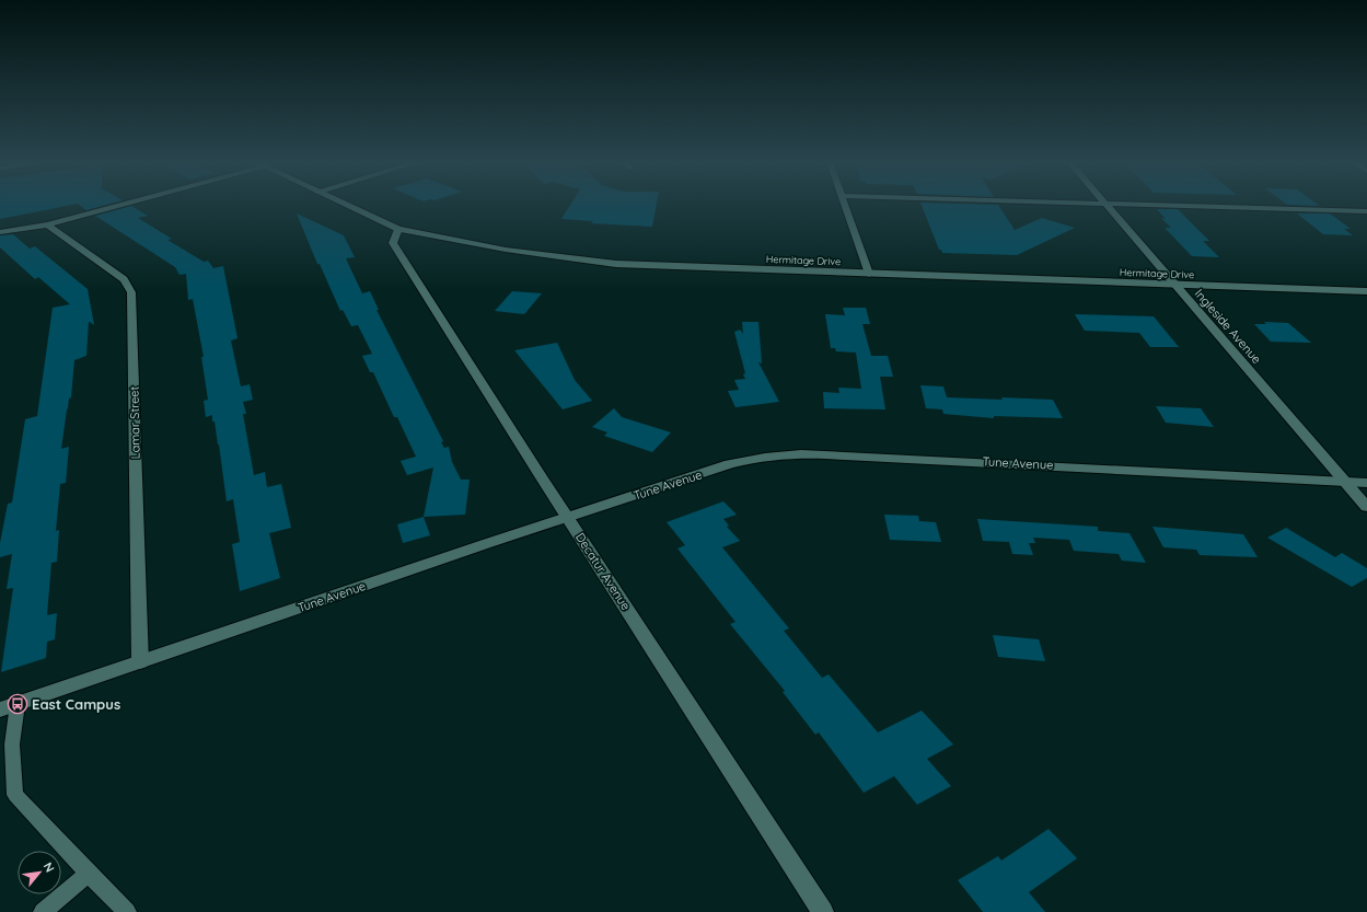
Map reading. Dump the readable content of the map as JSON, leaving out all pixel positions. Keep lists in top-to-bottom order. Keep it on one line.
{"streets":{"street":["Hermitage Drive","Ingleside Avenue","Lamar Street","Tune Avenue","Decatur Avenue"]},"crossings":[["Hermitage Drive","Ingleside Avenue"],["Hermitage Drive","Decatur Avenue"],["Ingleside Avenue","Tune Avenue"],["Lamar Street","Tune Avenue"],["Tune Avenue","Decatur Avenue"]],"places":{"bus stop":["East Campus"]},"north":"top right"}
